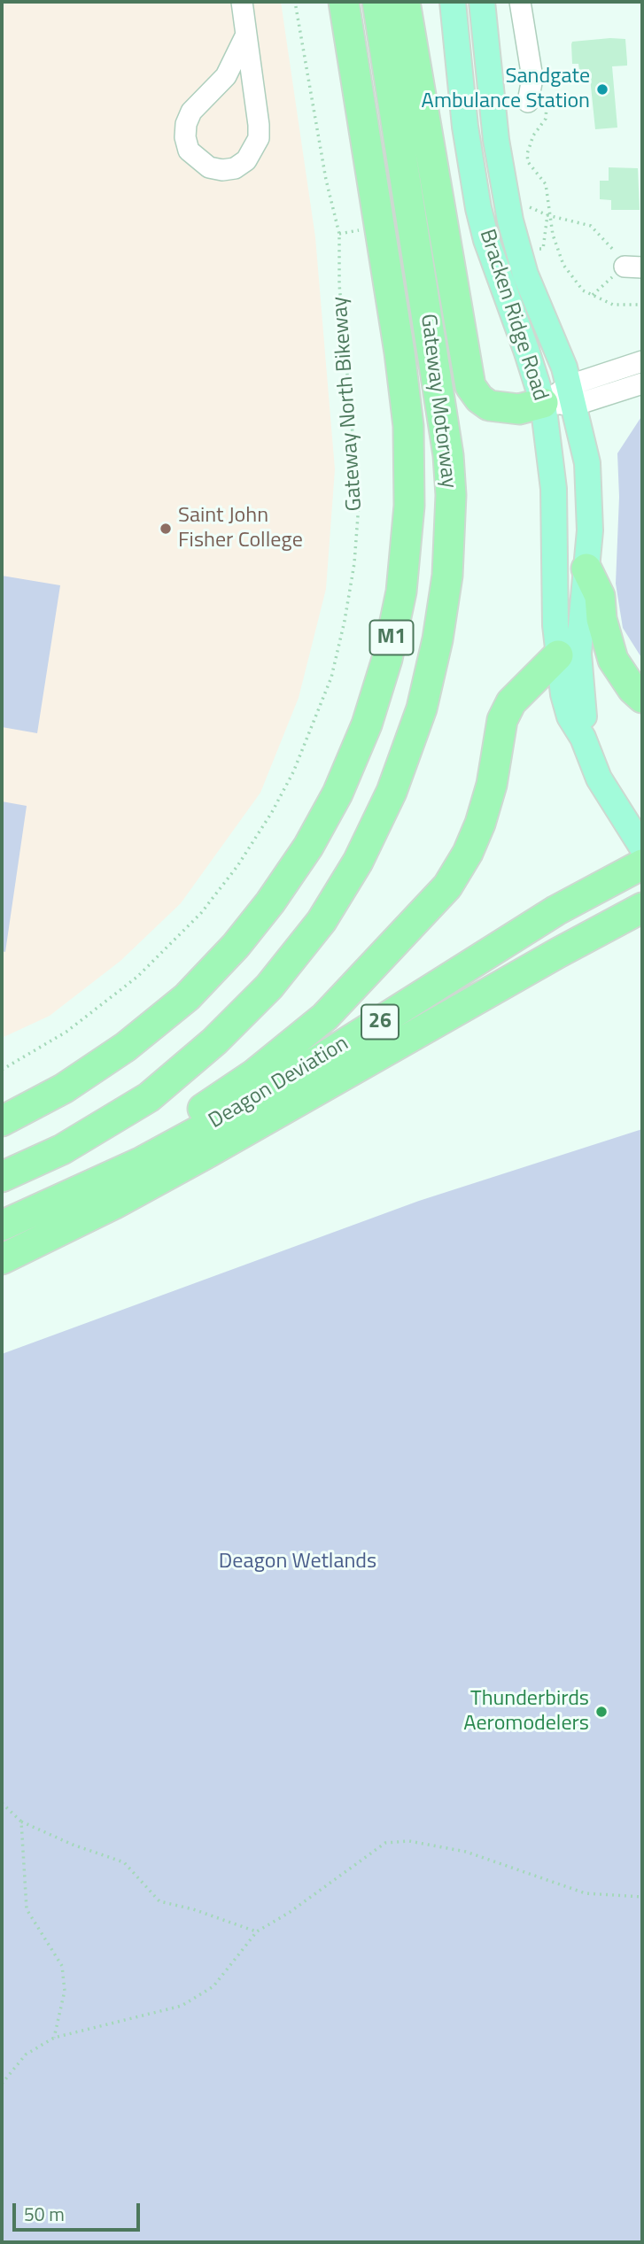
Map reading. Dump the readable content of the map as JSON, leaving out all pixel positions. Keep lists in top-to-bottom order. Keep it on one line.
{"streets":{"highway":["Gateway Motorway","M1","26","Deagon Deviation"],"main road":["Bracken Ridge Road"],"path":["Gateway North Bikeway"]},"parks":["Deagon Wetlands"],"places":["Sandgate Ambulance Station","Saint John Fisher College","Thunderbirds Aeromodelers"],"scale_bar":"50 m"}
